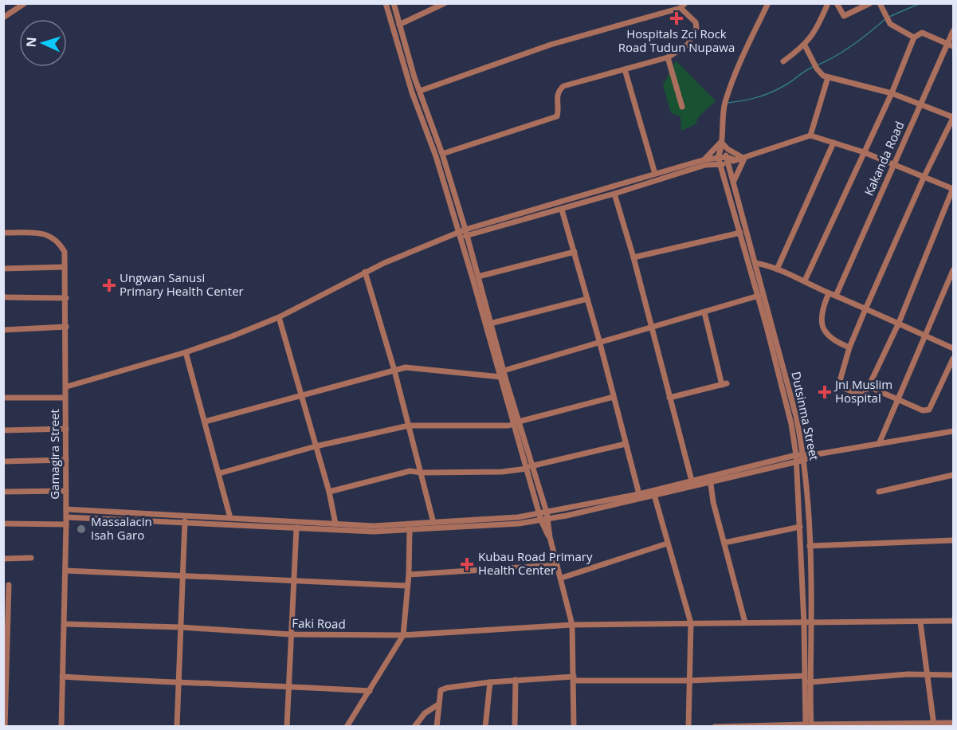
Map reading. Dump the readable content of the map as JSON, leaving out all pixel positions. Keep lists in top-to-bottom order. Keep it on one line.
{"streets":{"street":["Kakanda Road","Dutsinma Street","Gamagira Street","Faki Road"]},"crossings":[["Dutsinma Street","Faki Road"],["Gamagira Street","Faki Road"]],"places":{"health":["Hospitals Zci Rock Road Tudun Nupawa","Ungwan Sanusi Primary Health Center","Jni Muslim Hospital","Kubau Road Primary Health Center"],"other":["Massalacin Isah Garo"]},"north":"left"}
